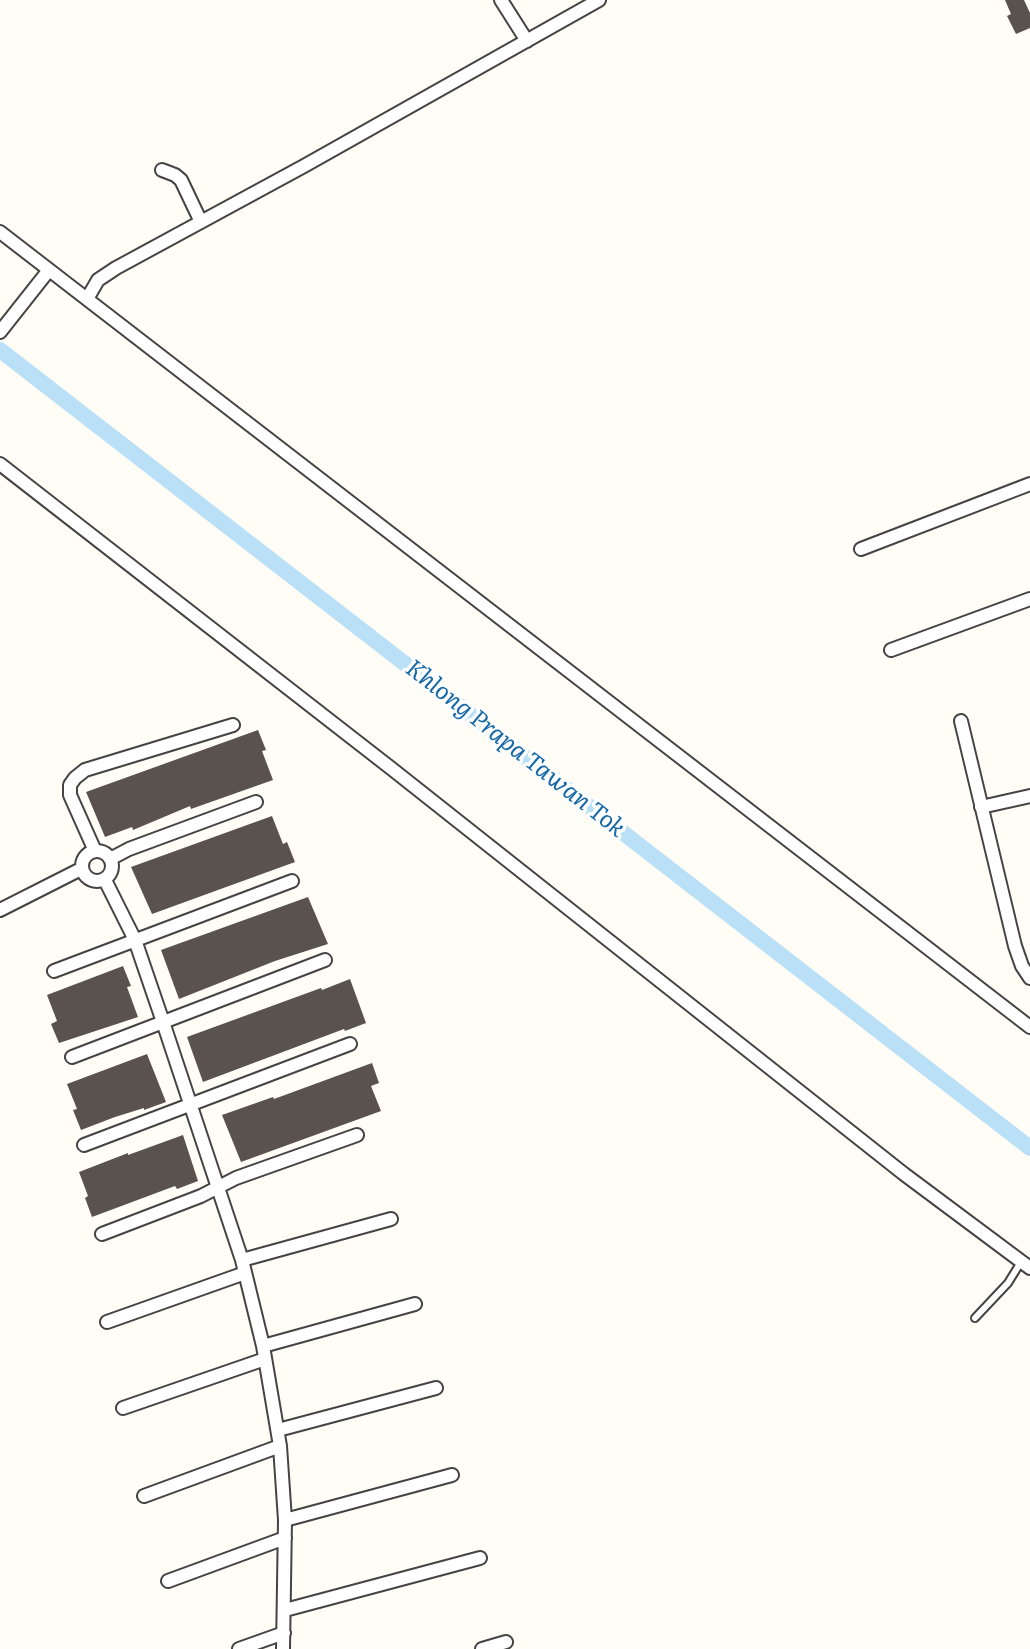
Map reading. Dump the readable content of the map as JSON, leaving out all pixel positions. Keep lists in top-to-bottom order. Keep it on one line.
{"water":["Khlong Prapa Tawan Tok"]}
